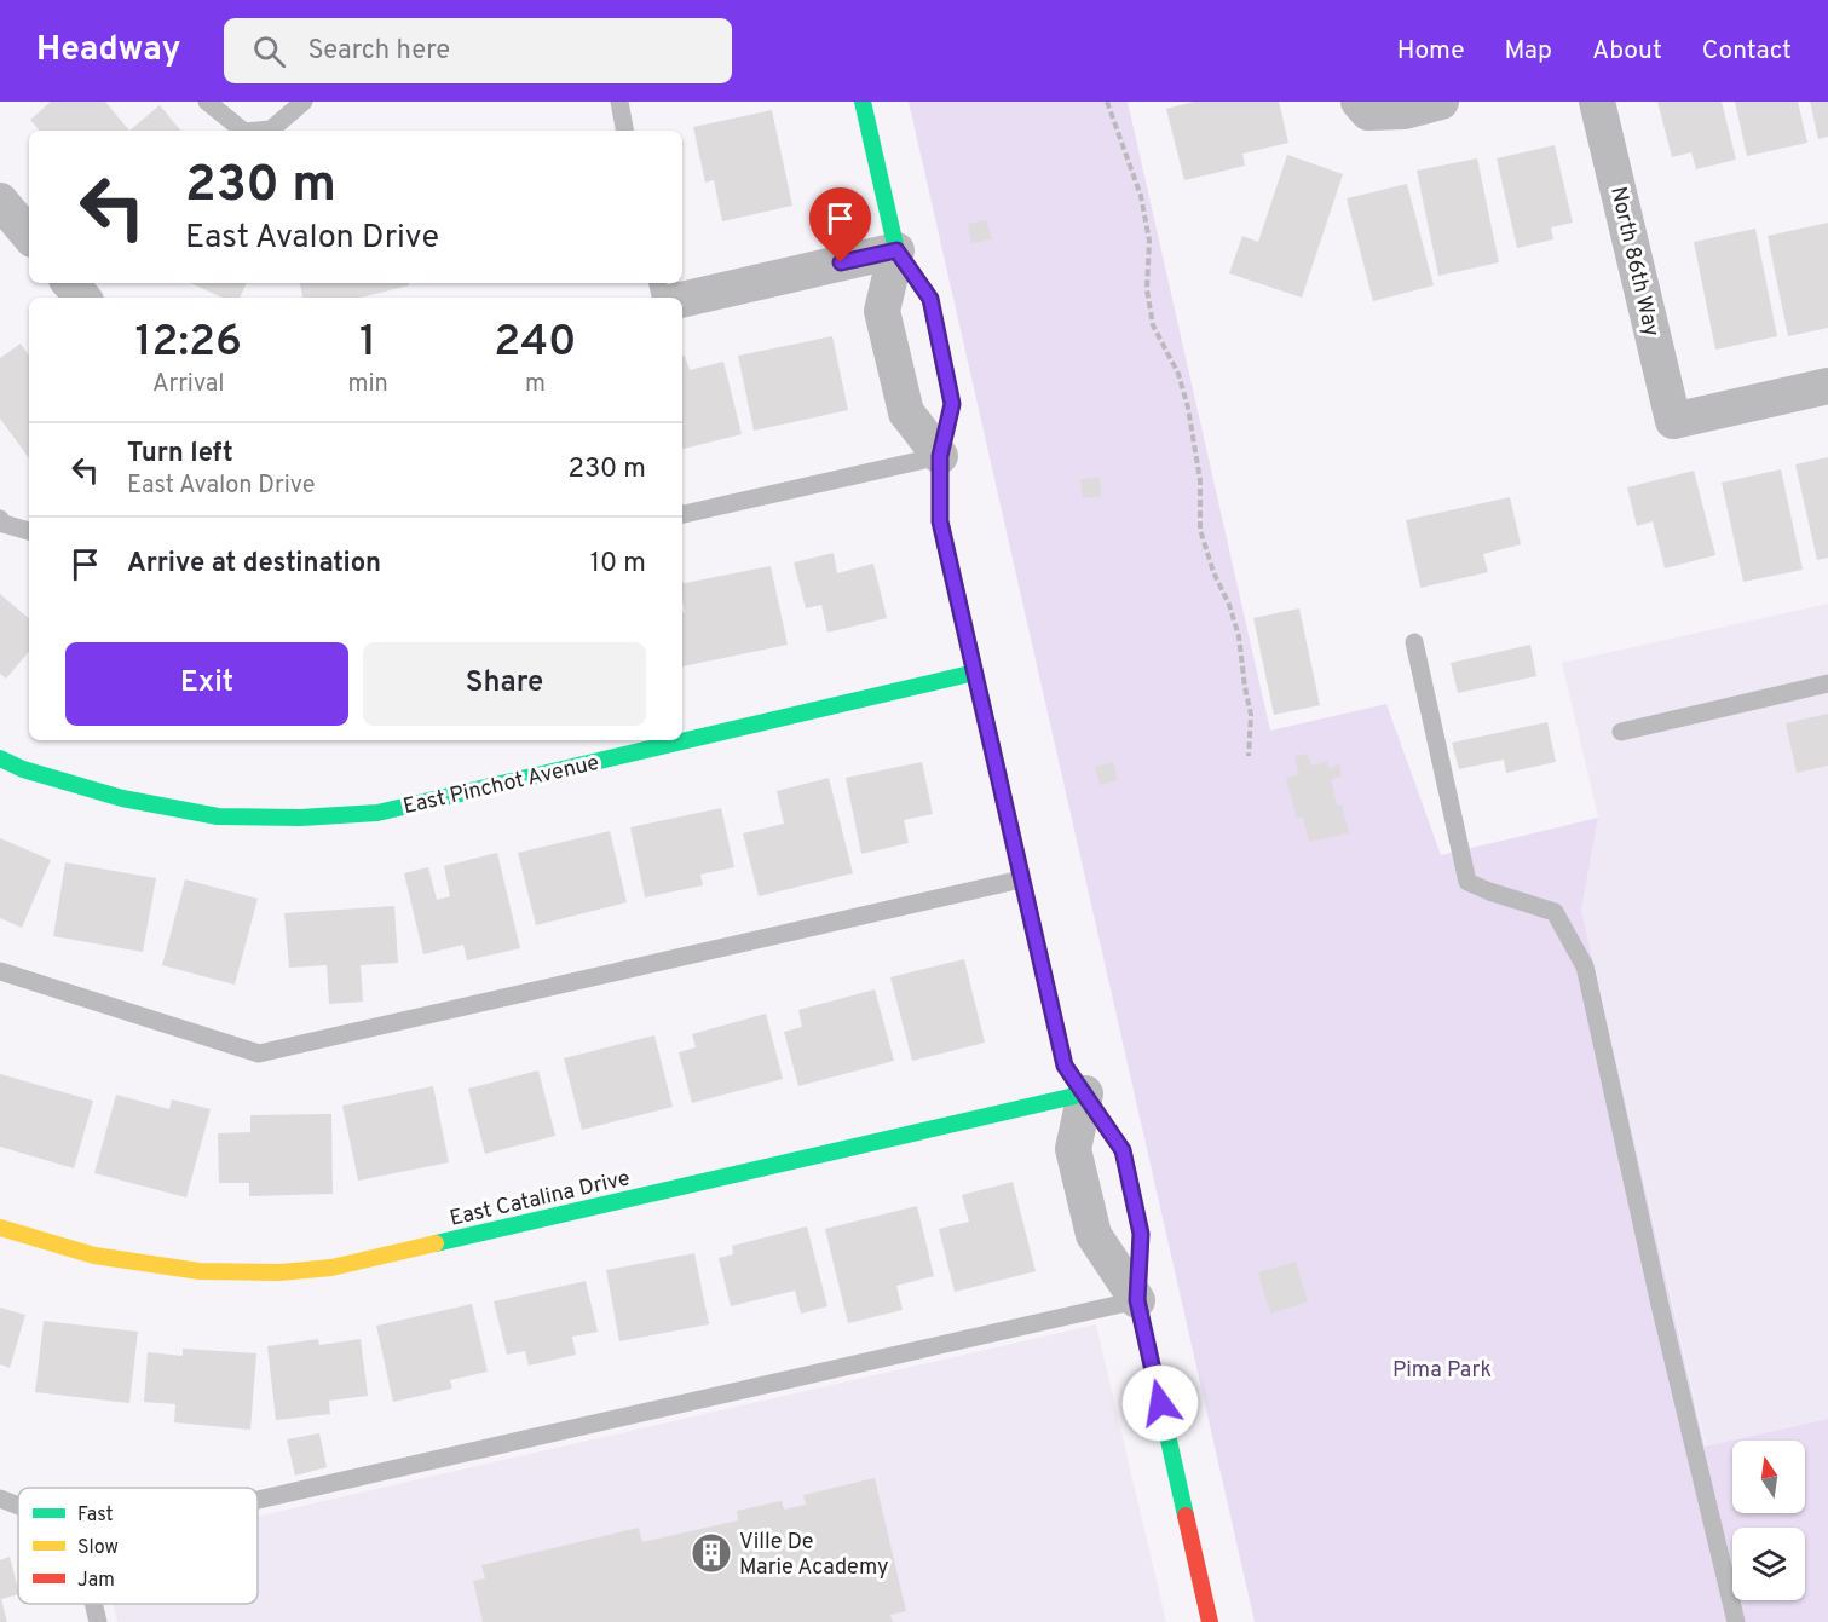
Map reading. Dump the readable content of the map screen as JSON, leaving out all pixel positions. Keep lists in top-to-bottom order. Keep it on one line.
{"streets":{"street":["North 86th Way","East Pinchot Avenue","East Catalina Drive"]},"parks":["Pima Park"],"places":{"building":["Ville De Marie Academy"]},"legend":["Fast","Slow","Jam"],"north":"top","page":{"header":"Headway","search":"Search here","nav":["Home","Map","About","Contact"],"turn":["230 m","East Avalon Drive"],"eta":["12:26","Arrival","1","min","240","m"],"list":[{"name":"Turn left","note":"East Avalon Drive","value":"230 m"},{"name":"Arrive at destination","value":"10 m"}],"buttons":["Exit","Share"]}}
